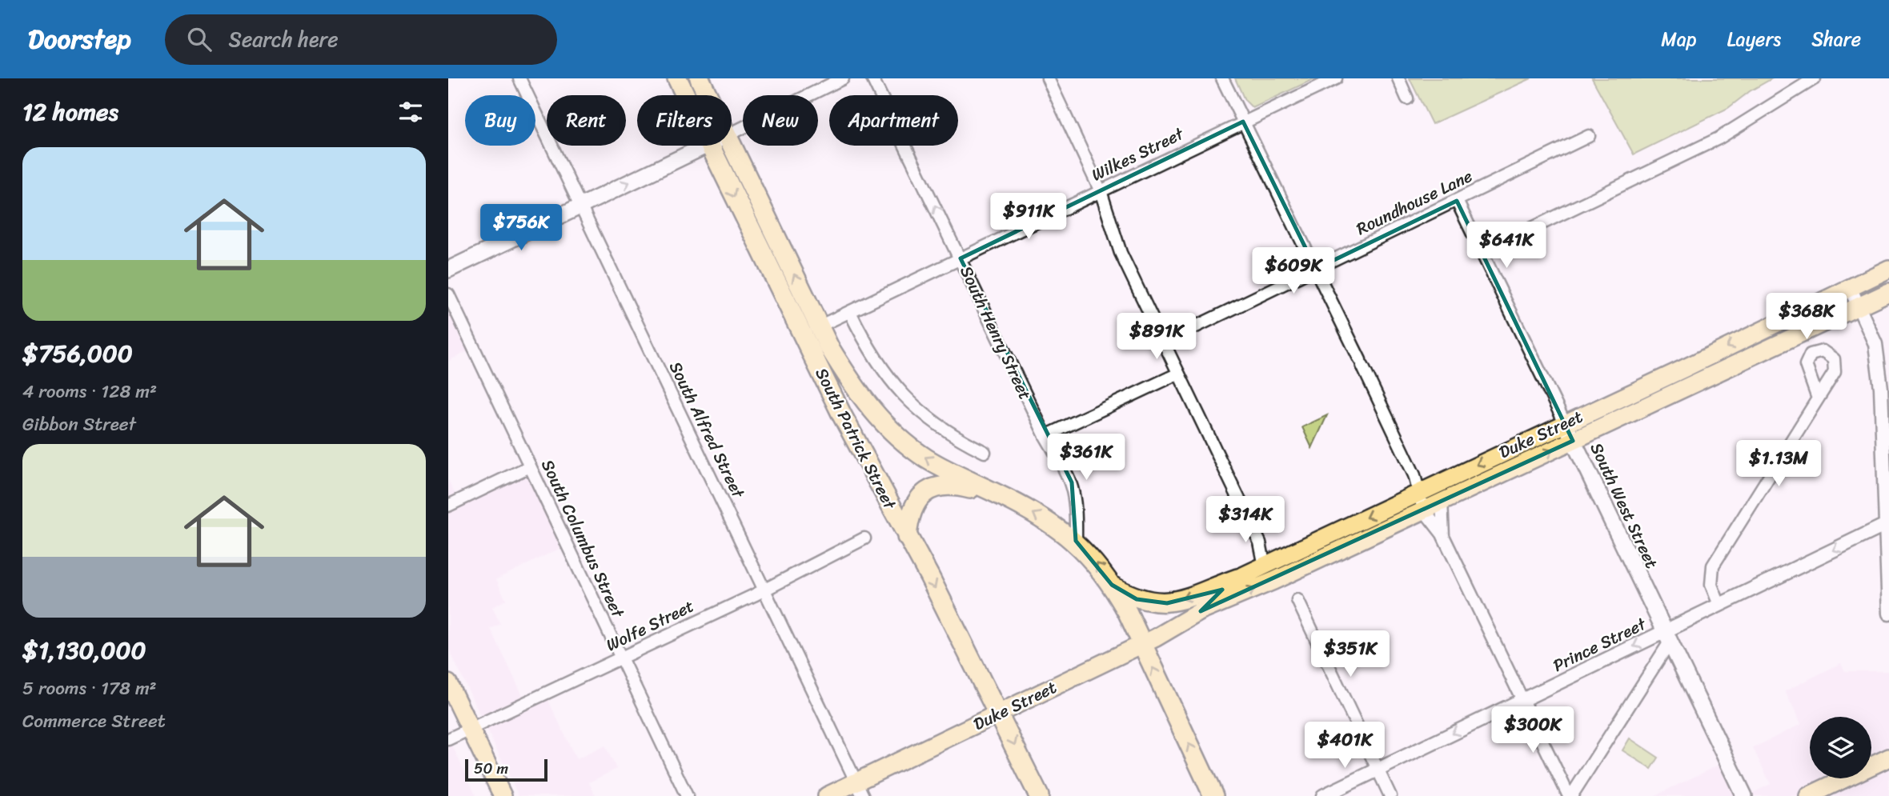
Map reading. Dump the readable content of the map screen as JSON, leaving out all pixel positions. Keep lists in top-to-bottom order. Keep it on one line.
{"streets":{"highway":["South Patrick Street"],"main road":["Duke Street","South West Street"],"street":["Wilkes Street","Roundhouse Lane","South Henry Street","South Alfred Street","South Columbus Street","Wolfe Street","Prince Street"]},"crossings":[["Wilkes Street","South Henry Street"],["Wilkes Street","South Patrick Street"],["Roundhouse Lane","South West Street"],["South Henry Street","South Patrick Street"],["South Alfred Street","Duke Street"],["South Alfred Street","Wolfe Street"],["Duke Street","South Patrick Street"],["Duke Street","South West Street"],["South West Street","Prince Street"],["South Columbus Street","Wolfe Street"]],"one_way":["South Henry Street","Prince Street"],"scale_bar":"50 m","page":{"header":"Doorstep","search":"Search here","nav":["Map","Layers","Share"],"heading":"12 homes","chip":["Buy","Rent","Filters","New","Apartment"],"list":[{"name":"$756,000","note":"4 rooms · 128 m² · Gibbon Street"},{"name":"$1,130,000","note":"5 rooms · 178 m² · Commerce Street"}],"price":["$911K","$756K","$641K","$609K","$368K","$891K","$361K","$1.13M","$314K","$351K","$300K","$401K"],"scale":"50 m"}}
